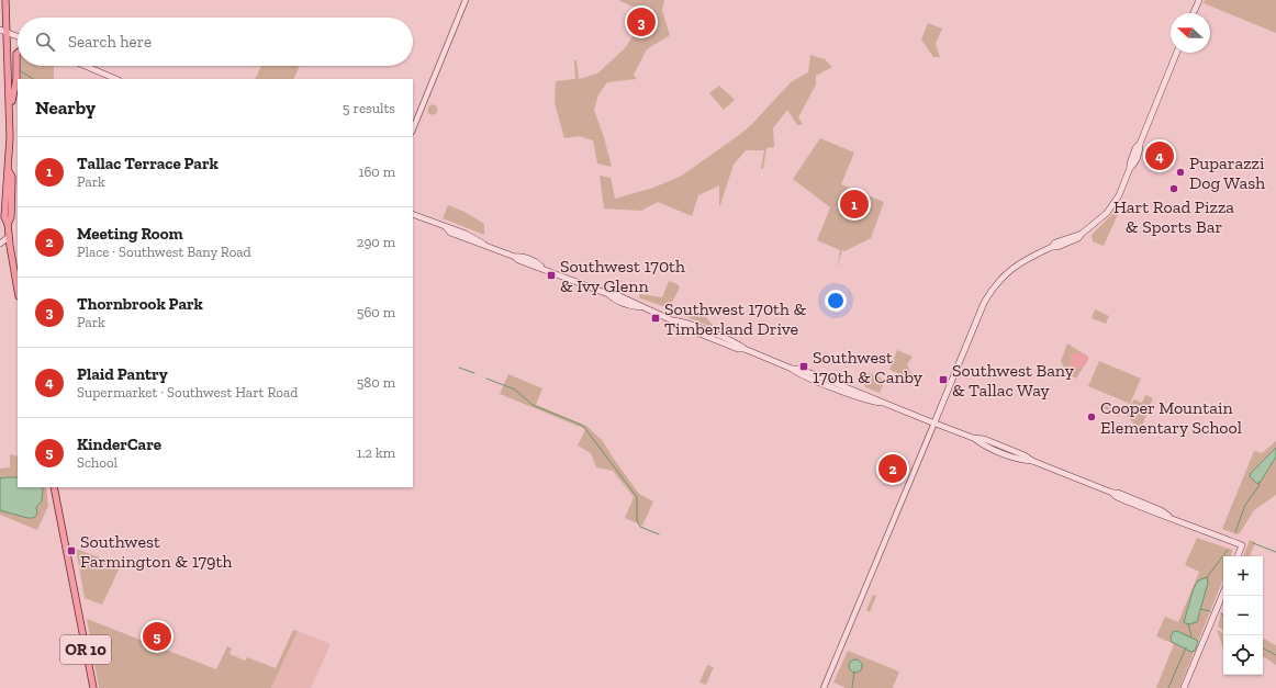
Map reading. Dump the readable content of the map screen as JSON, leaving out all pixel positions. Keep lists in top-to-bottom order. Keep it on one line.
{"streets":{"main road":["OR 10"]},"places":{"other":["Puparazzi Dog Wash","Hart Road Pizza & Sports Bar","Cooper Mountain Elementary School"],"transit":["Southwest 170th & Ivy Glenn","Southwest 170th & Timberland Drive","Southwest 170th & Canby","Southwest Bany & Tallac Way","Southwest Farmington & 179th"]},"north":"left","page":{"pins":["3","4","1","2","5"],"search":"Search here","heading":["Nearby","5 results"],"list":[{"mark":"1","name":"Tallac Terrace Park","note":"Park","value":"160 m"},{"mark":"2","name":"Meeting Room","note":"Place · Southwest Bany Road","value":"290 m"},{"mark":"3","name":"Thornbrook Park","note":"Park","value":"560 m"},{"mark":"4","name":"Plaid Pantry","note":"Supermarket · Southwest Hart Road","value":"580 m"},{"mark":"5","name":"KinderCare","note":"School","value":"1.2 km"}],"map_buttons":["+","−"]}}
